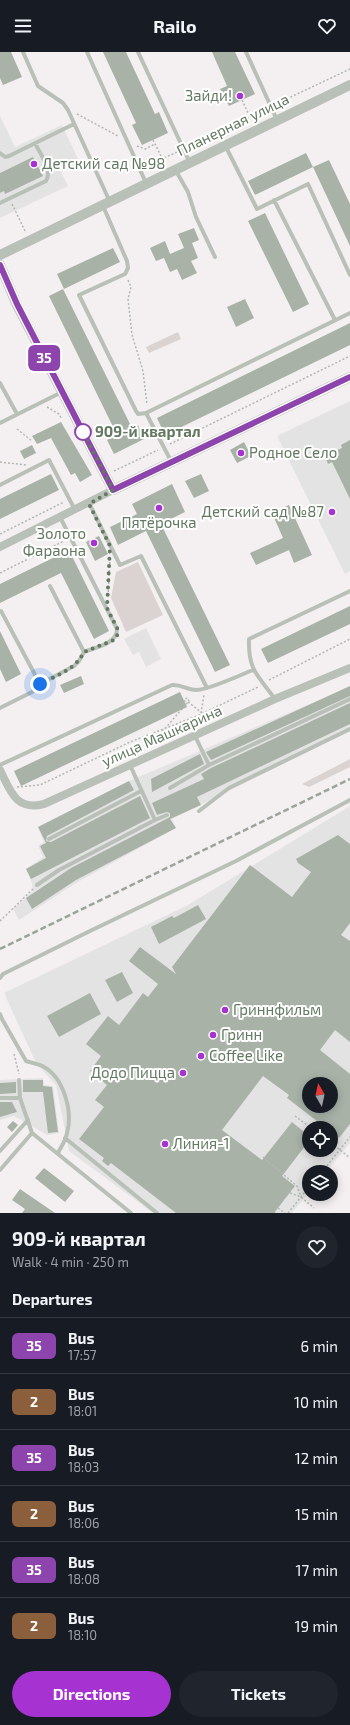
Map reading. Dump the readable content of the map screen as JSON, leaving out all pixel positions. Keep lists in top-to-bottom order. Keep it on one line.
{"streets":{"street":["Планерная улица","улица Машкарина"]},"places":["Зайди!","Детский сад №98","909-й квартал","Родное Село","Пятёрочка","Детский сад №87","Золото Фараона","Гриннфильм","Гринн","Coffee Like","Додо Пицца","Линия-1"],"lines":["bus line 35"],"north":"top","page":{"header":"Railo","on_map":"35","heading":[["909-й квартал","Walk · 4 min · 250 m"],"Departures"],"list":[{"mark":"35","name":"Bus","note":"17:57","value":"6 min"},{"mark":"2","name":"Bus","note":"18:01","value":"10 min"},{"mark":"35","name":"Bus","note":"18:03","value":"12 min"},{"mark":"2","name":"Bus","note":"18:06","value":"15 min"},{"mark":"35","name":"Bus","note":"18:08","value":"17 min"},{"mark":"2","name":"Bus","note":"18:10","value":"19 min"}],"buttons":["Directions","Tickets"]}}
